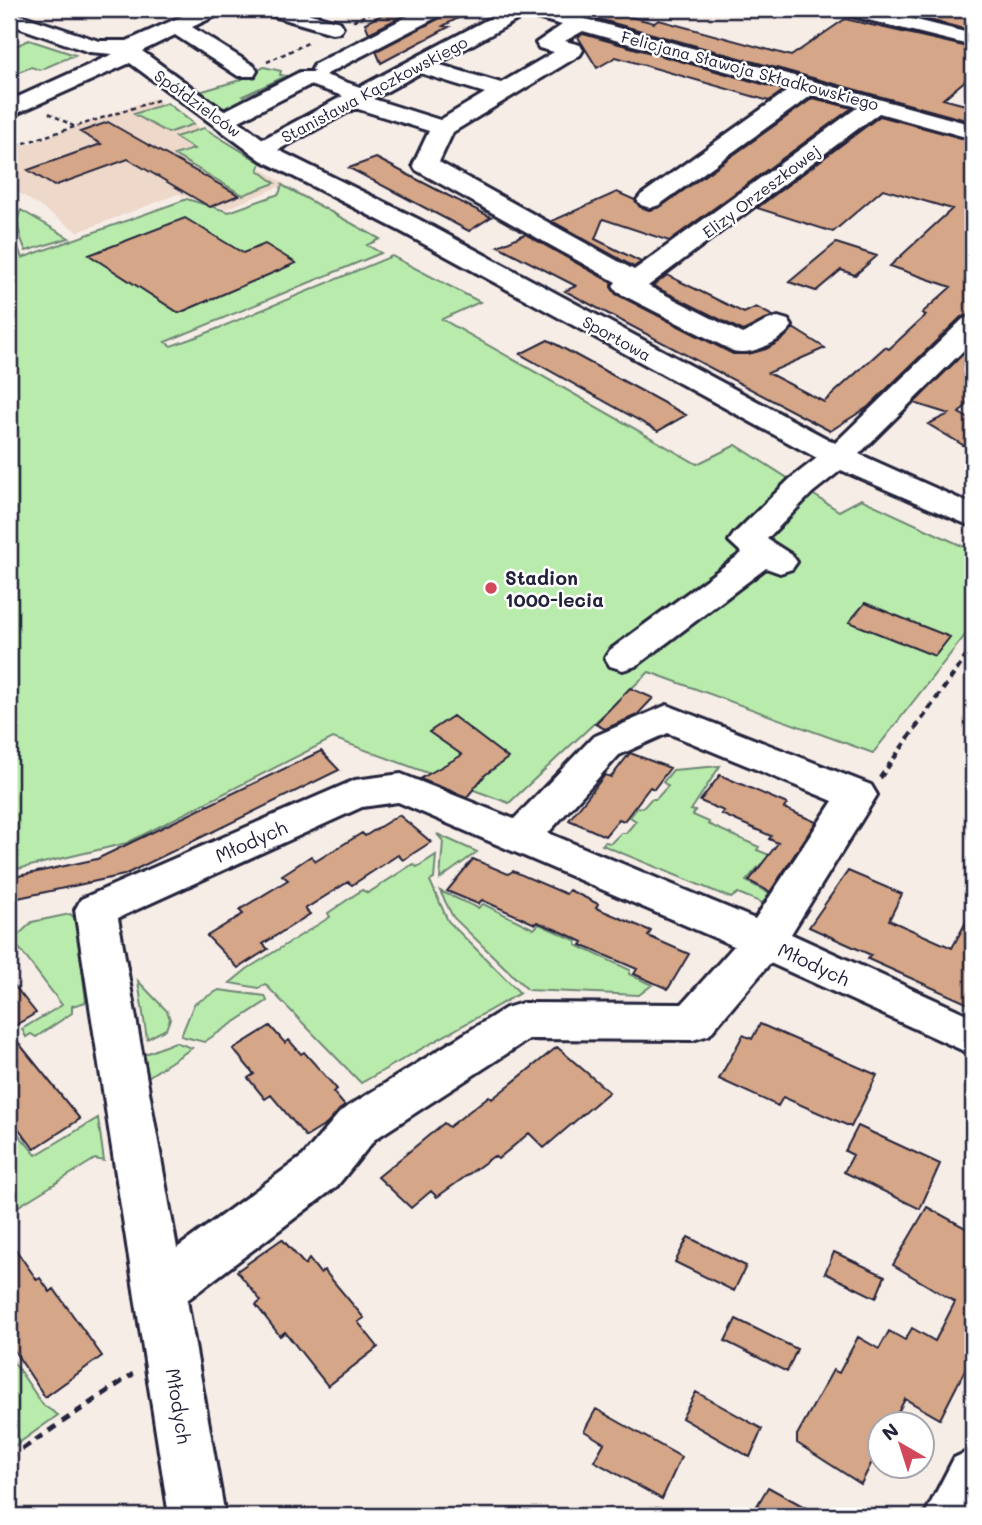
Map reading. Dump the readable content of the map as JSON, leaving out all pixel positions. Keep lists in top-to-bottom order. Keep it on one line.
{"streets":{"street":["Felicjana Sławoja Składkowskiego","Stanisława Kączkowskiego","Spółdzielców","Elizy Orzeszkowej","Sportowa","Młodych"]},"crossings":[["Felicjana Sławoja Składkowskiego","Stanisława Kączkowskiego"],["Felicjana Sławoja Składkowskiego","Elizy Orzeszkowej"],["Stanisława Kączkowskiego","Spółdzielców"],["Stanisława Kączkowskiego","Sportowa"],["Spółdzielców","Sportowa"]],"places":["Stadion 1000-lecia"],"north":"top left"}
